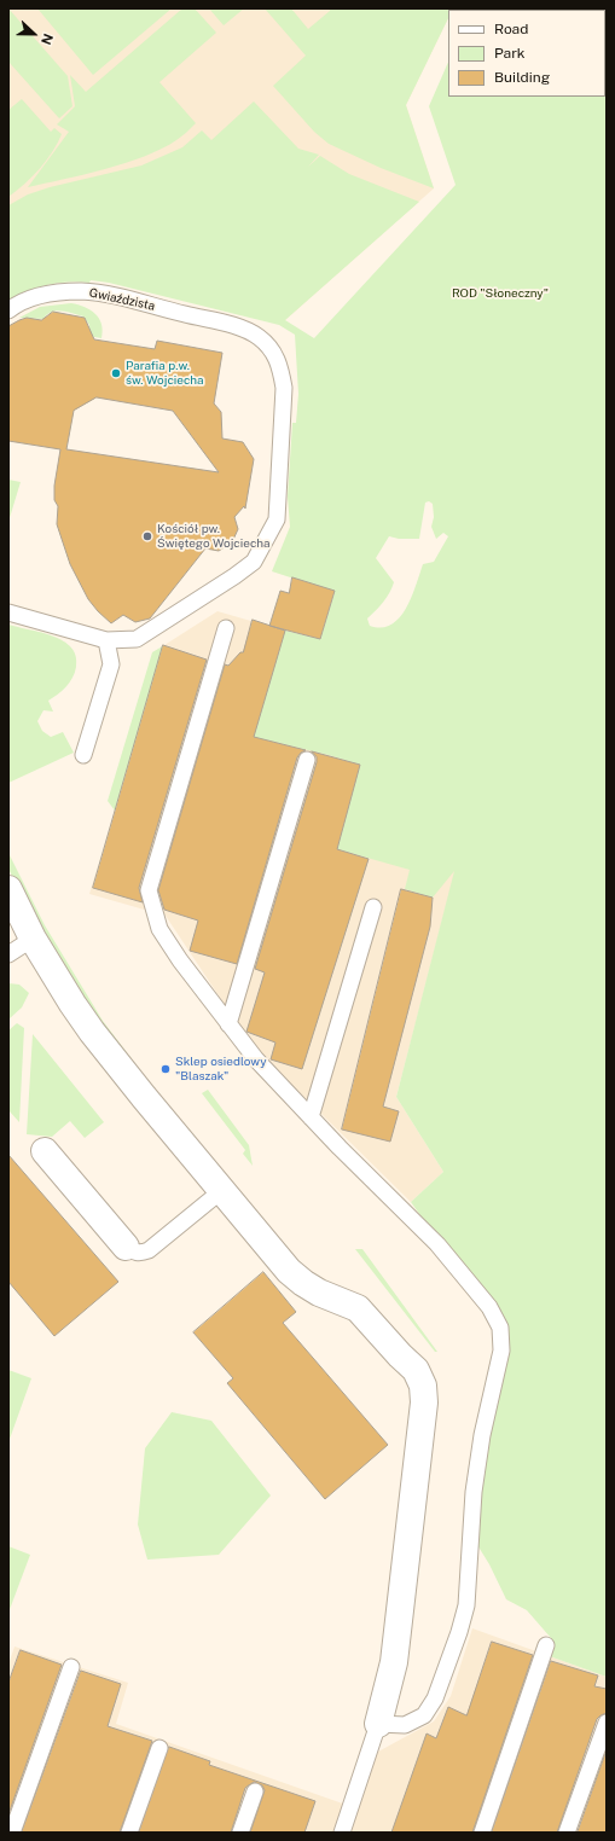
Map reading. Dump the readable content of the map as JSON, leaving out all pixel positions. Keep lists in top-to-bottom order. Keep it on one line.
{"streets":{"lane":["Gwiaździsta"]},"parks":["ROD \"Słoneczny\""],"places":["Parafia p.w. św. Wojciecha","Kościół pw. Świętego Wojciecha","Sklep osiedlowy \"Blaszak\""],"legend":["Road","Park","Building"],"north":"right"}
